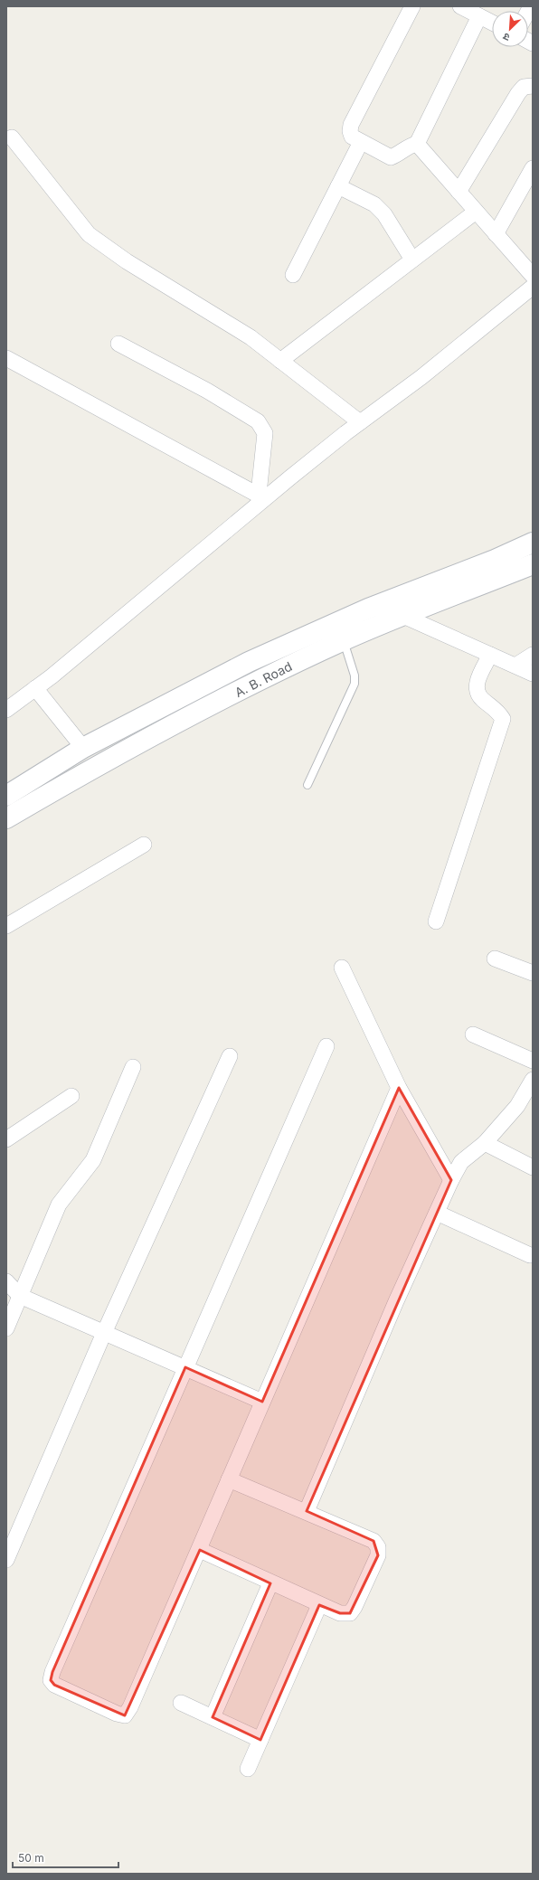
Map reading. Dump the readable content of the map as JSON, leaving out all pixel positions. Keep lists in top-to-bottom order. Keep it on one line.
{"streets":{"main road":["A. B. Road"]},"scale_bar":"50 m","north":"bottom left"}
